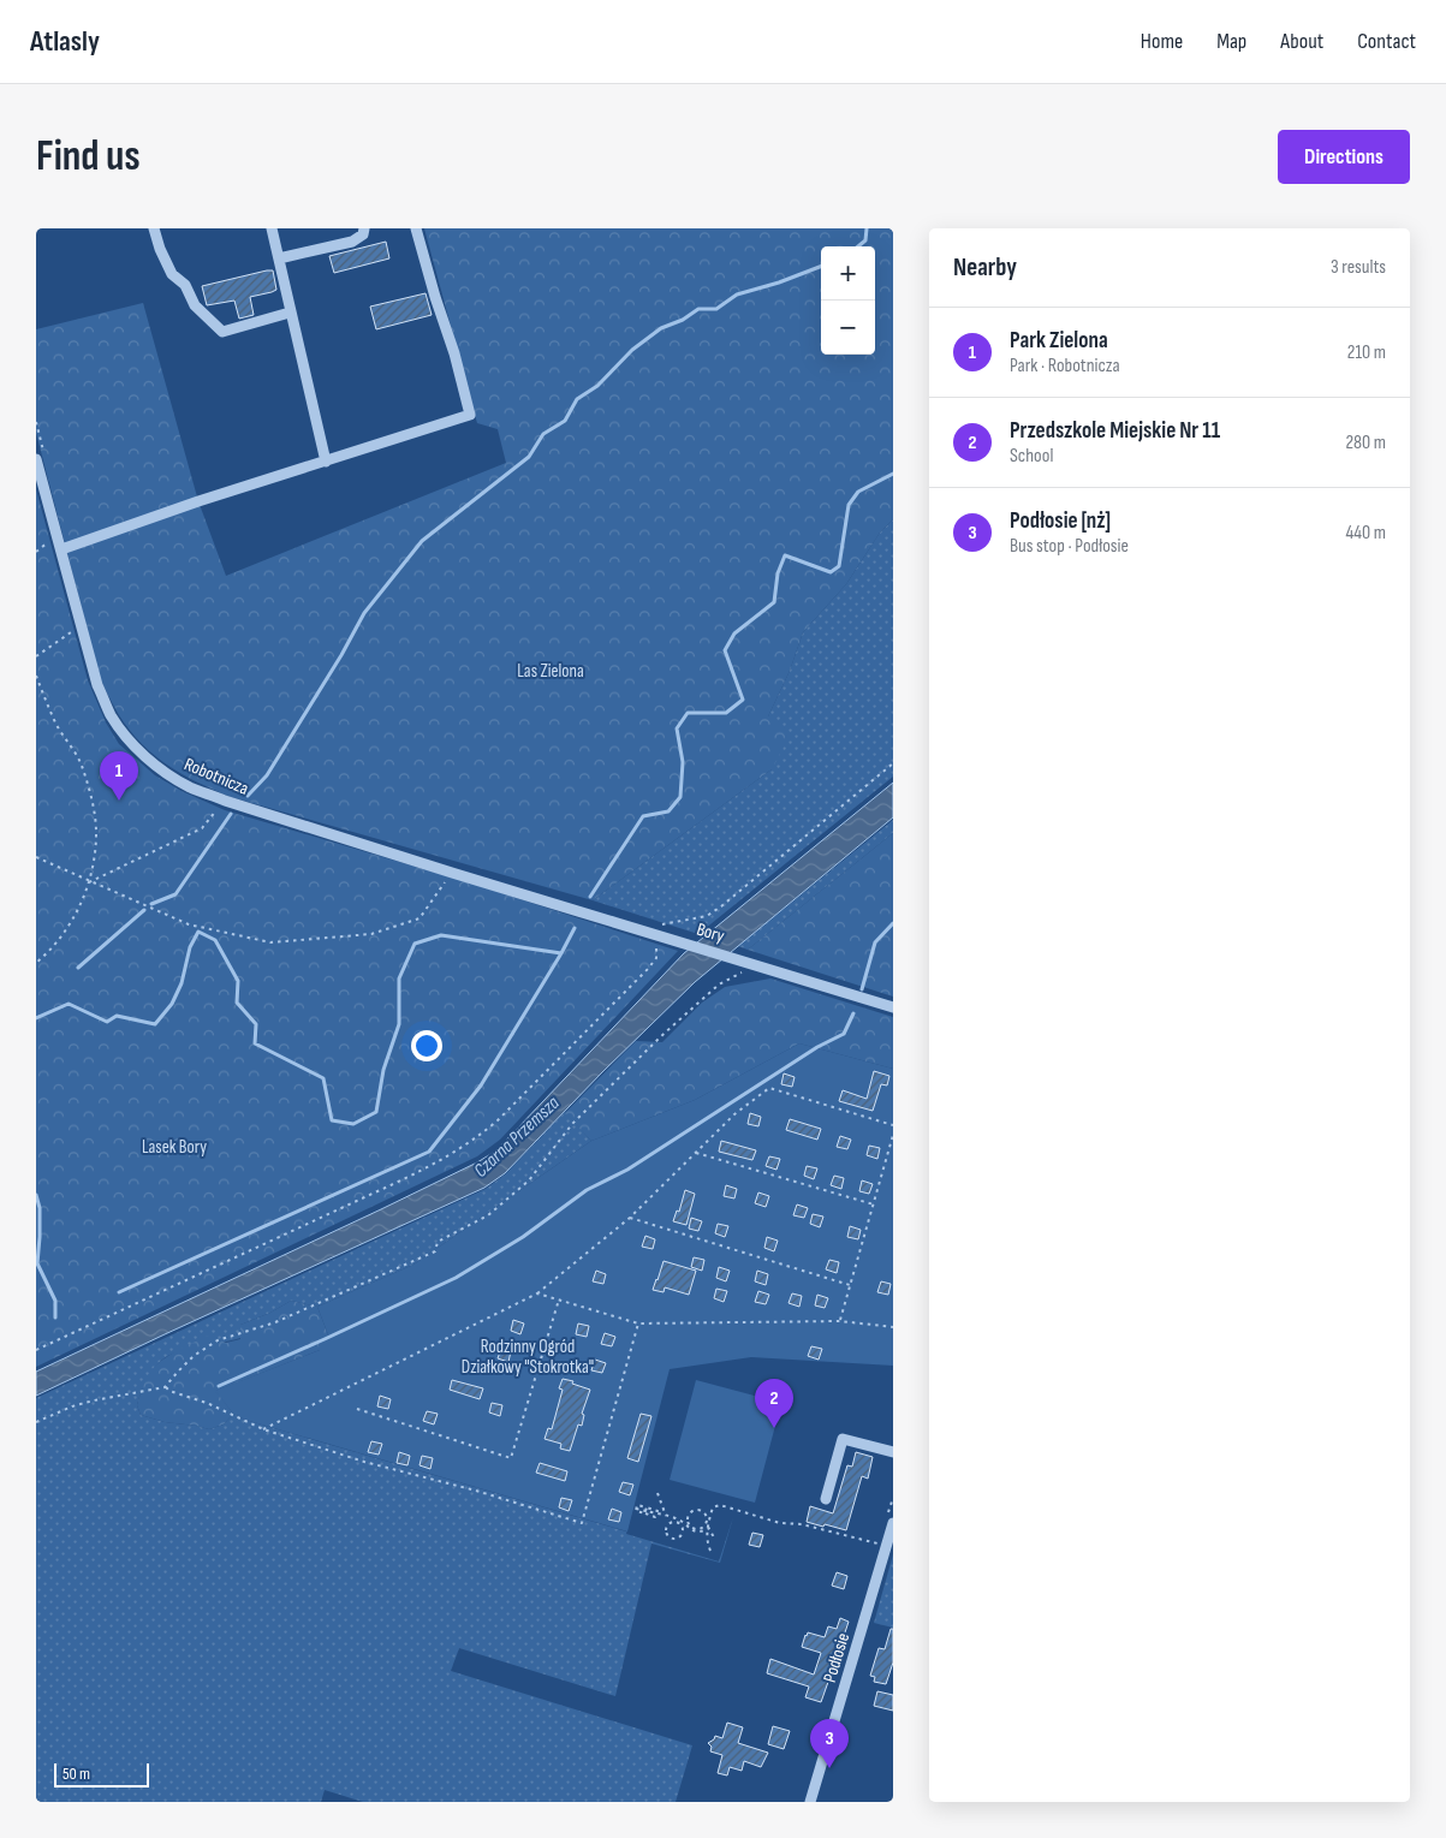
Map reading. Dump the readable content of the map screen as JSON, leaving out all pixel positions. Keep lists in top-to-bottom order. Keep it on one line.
{"streets":{"street":["Robotnicza","Bory","Podłosie"]},"crossings":[["Robotnicza","Bory"]],"water":["Czarna Przemsza"],"parks":["Las Zielona","Lasek Bory","Rodzinny Ogród Działkowy \"Stokrotka\""],"scale_bar":"50 m","page":{"header":"Atlasly","nav":["Home","Map","About","Contact"],"buttons":"Directions","title":"Find us","heading":["Nearby","3 results"],"map_buttons":["+","−"],"list":[{"mark":"1","name":"Park Zielona","note":"Park · Robotnicza","value":"210 m"},{"mark":"2","name":"Przedszkole Miejskie Nr 11","note":"School","value":"280 m"},{"mark":"3","name":"Podłosie [nż]","note":"Bus stop · Podłosie","value":"440 m"}],"pins":["1","2","3"],"scale":"50 m"}}
